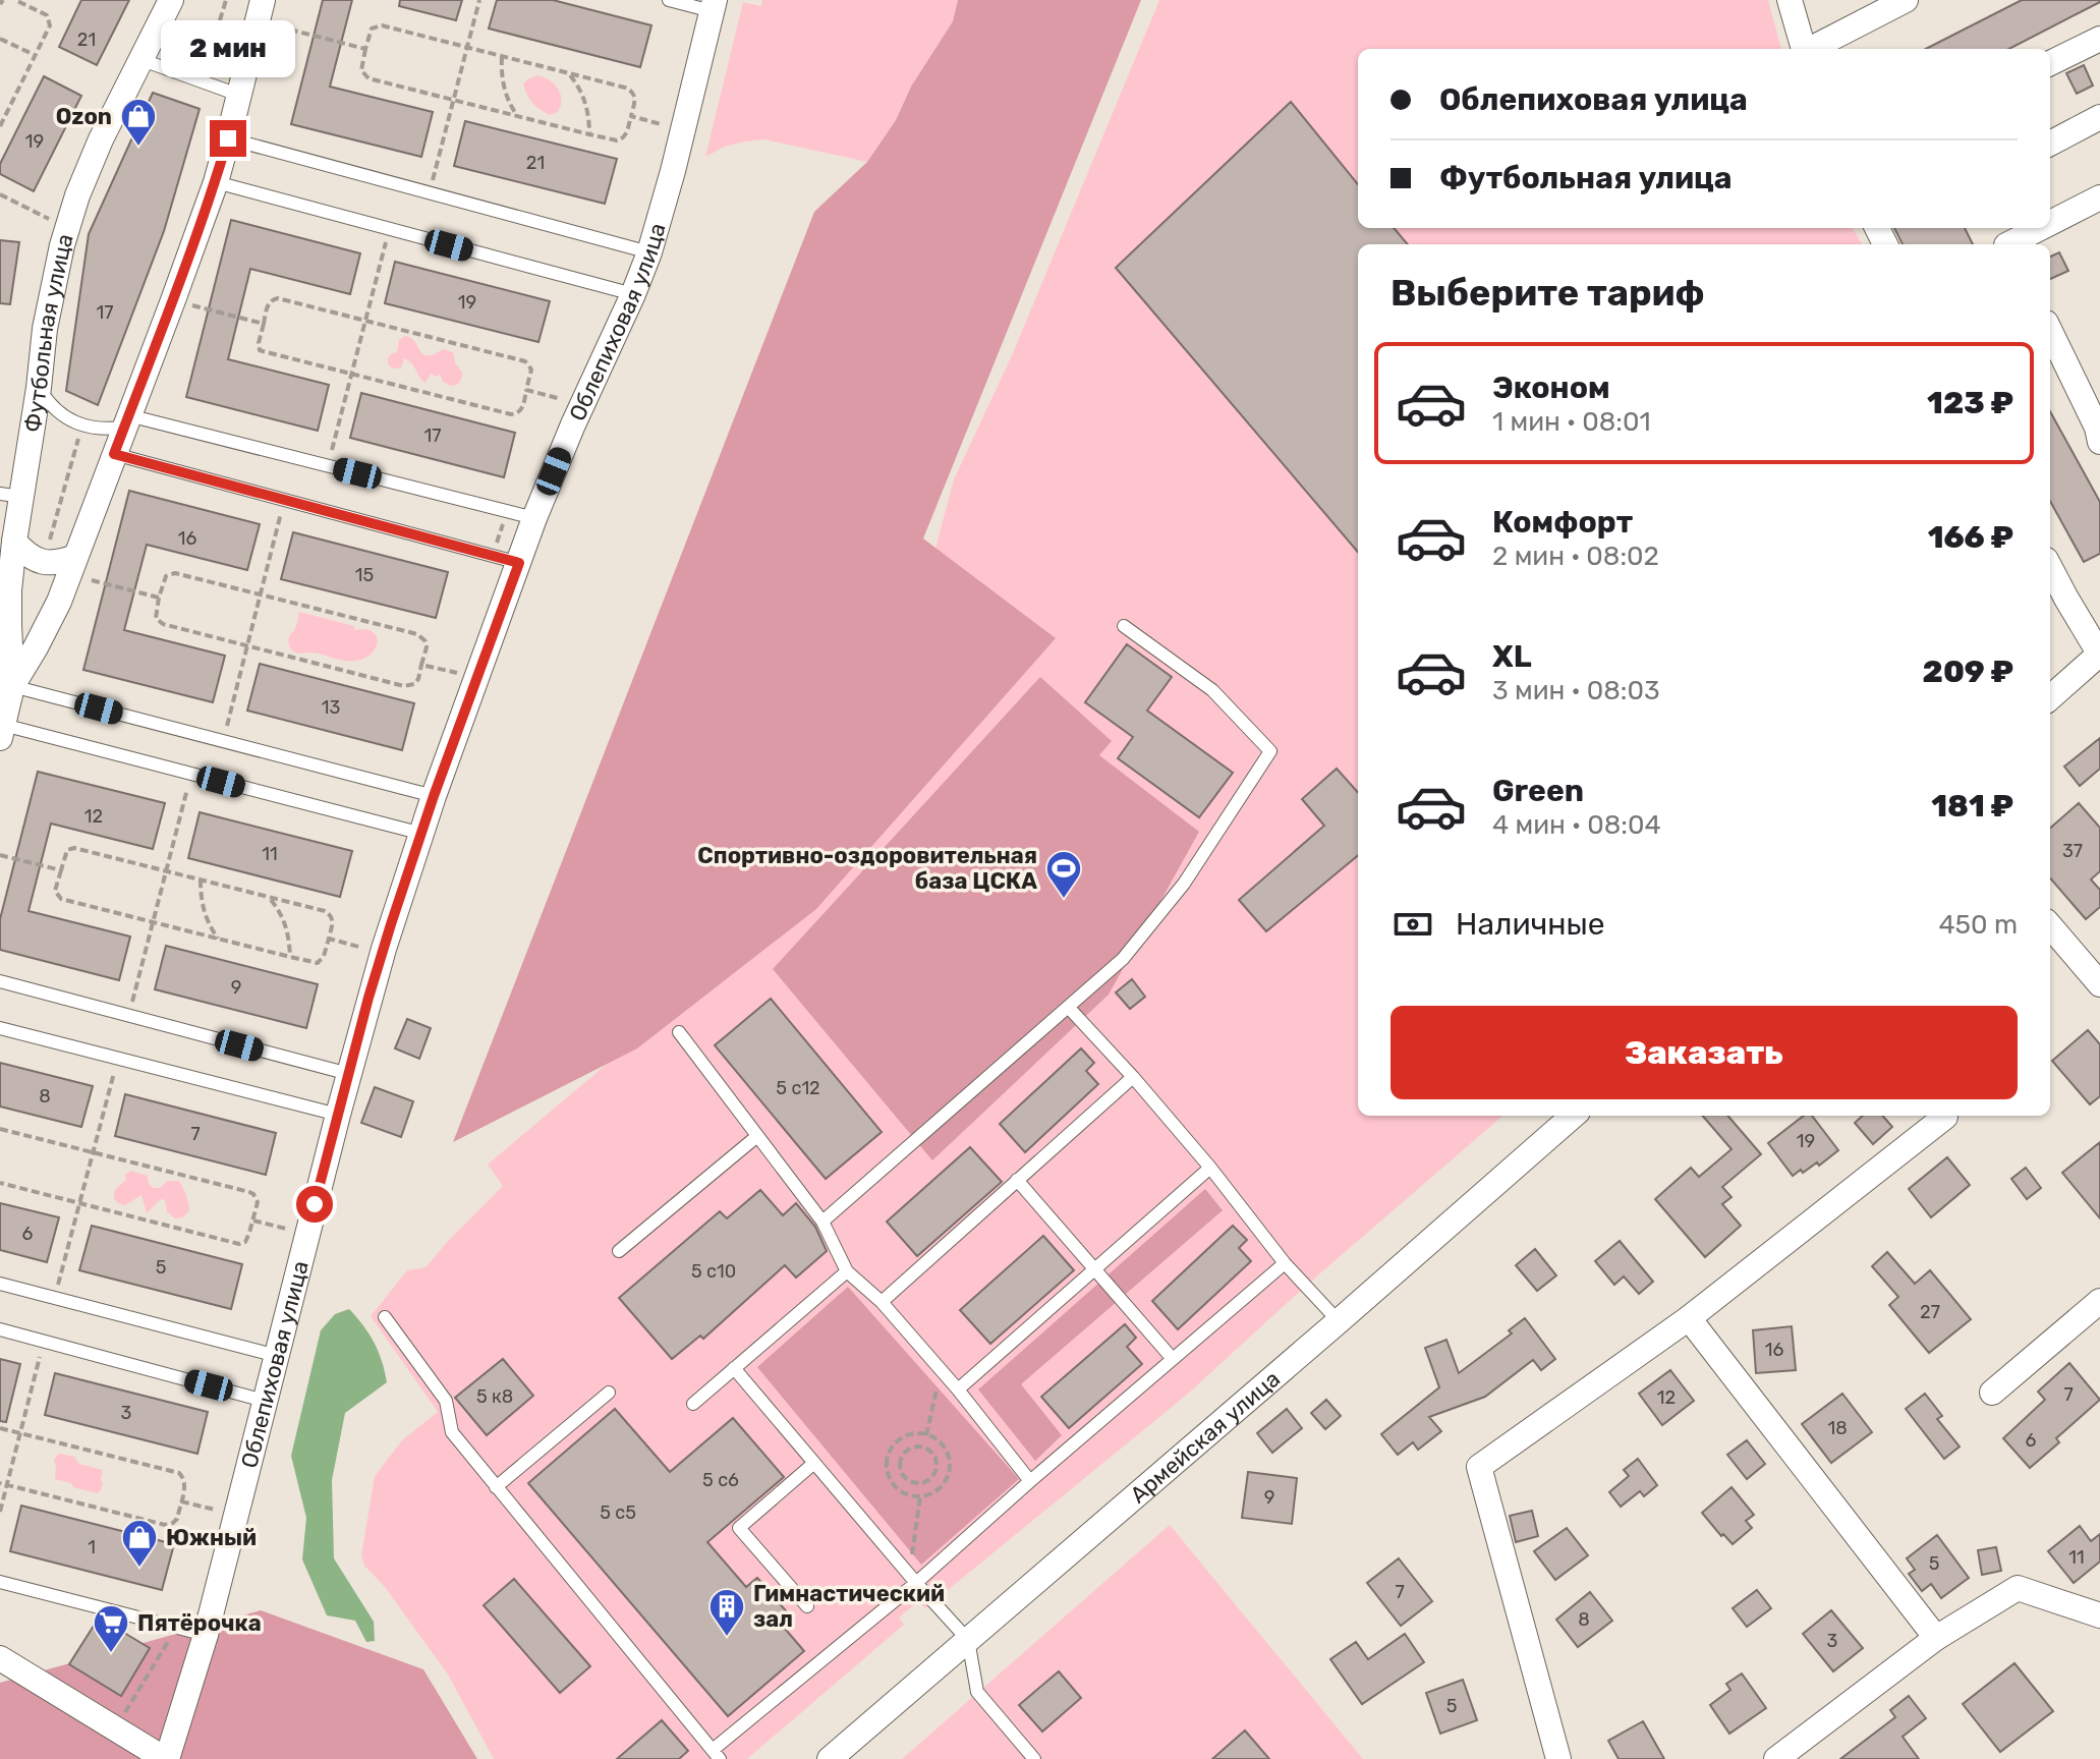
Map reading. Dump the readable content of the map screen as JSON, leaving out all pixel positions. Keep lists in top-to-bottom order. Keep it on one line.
{"streets":{"street":["Облепиховая улица","Футбольная улица","Армейская улица"]},"places":{"shop":["Ozon","Южный"],"sports":["Спортивно-оздоровительная база ЦСКА"],"building":["Гимнастический зал"],"supermarket":["Пятёрочка"]},"house_numbers":["21","19","21","19","17","17","16","15","13","12","37","11","9","5 с12","8","7","19","6","5","5 с10","27","16","7","5 к8","12","3","18","6","5 с6","9","5 с5","1","11","5","7","8","3","5"],"page":{"bubble":"2 мин","banner":["Облепиховая улица","Футбольная улица"],"heading":"Выберите тариф","list":[{"name":"Эконом","note":"1 мин · 08:01","value":"123 ₽"},{"name":"Комфорт","note":"2 мин · 08:02","value":"166 ₽"},{"name":"XL","note":"3 мин · 08:03","value":"209 ₽"},{"name":"Green","note":"4 мин · 08:04","value":"181 ₽"}],"pay":["Наличные","450 m"],"buttons":"Заказать"}}
